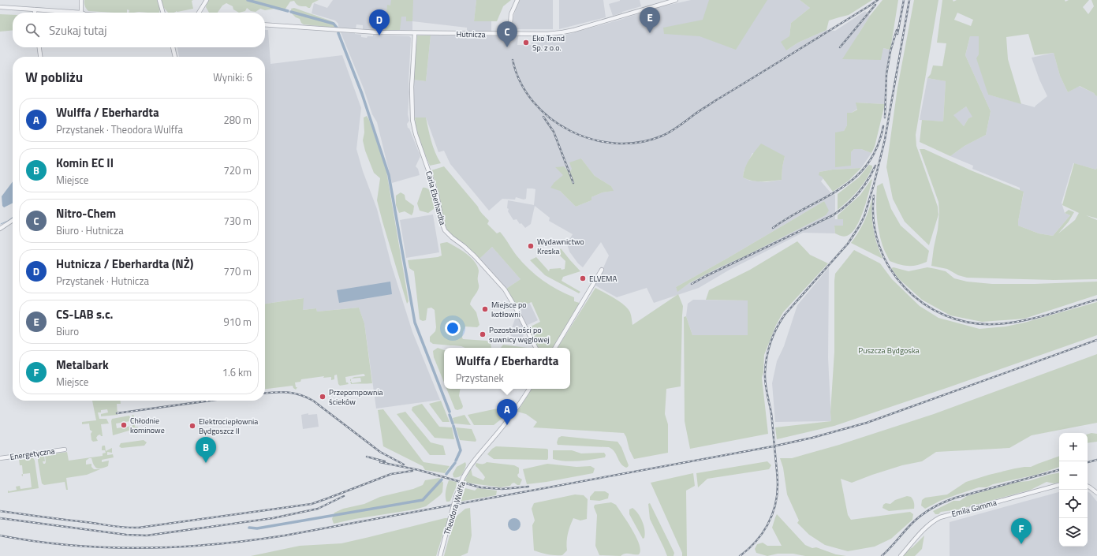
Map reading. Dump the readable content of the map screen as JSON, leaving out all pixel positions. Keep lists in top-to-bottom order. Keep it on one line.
{"streets":{"street":["Hutnicza","Carla Eberhardta","Energetyczna","Theodora Wulffa","Emila Gamma"]},"crossings":[["Hutnicza","Carla Eberhardta"]],"parks":["Puszcza Bydgoska"],"places":["Eko Trend Sp. z o.o.","Wydawnictwo Kreska","ELVEMA","Miejsce po kotłowni","Pozostałości po suwnicy węglowej","Przepompownia ścieków","Chłodnie kominowe","Elektrociepłownia Bydgoszcz II"],"page":{"pins":["E","D","C","A","B","F"],"search":"Szukaj tutaj","heading":["W pobliżu","Wyniki: 6"],"list":[{"mark":"A","name":"Wulffa / Eberhardta","note":"Przystanek · Theodora Wulffa","value":"280 m"},{"mark":"B","name":"Komin EC II","note":"Miejsce","value":"720 m"},{"mark":"C","name":"Nitro-Chem","note":"Biuro · Hutnicza","value":"730 m"},{"mark":"D","name":"Hutnicza / Eberhardta (NŻ)","note":"Przystanek · Hutnicza","value":"770 m"},{"mark":"E","name":"CS-LAB s.c.","note":"Biuro","value":"910 m"},{"mark":"F","name":"Metalbark","note":"Miejsce","value":"1.6 km"}],"popup":["Wulffa / Eberhardta","Przystanek"],"map_buttons":["+","−"]}}
